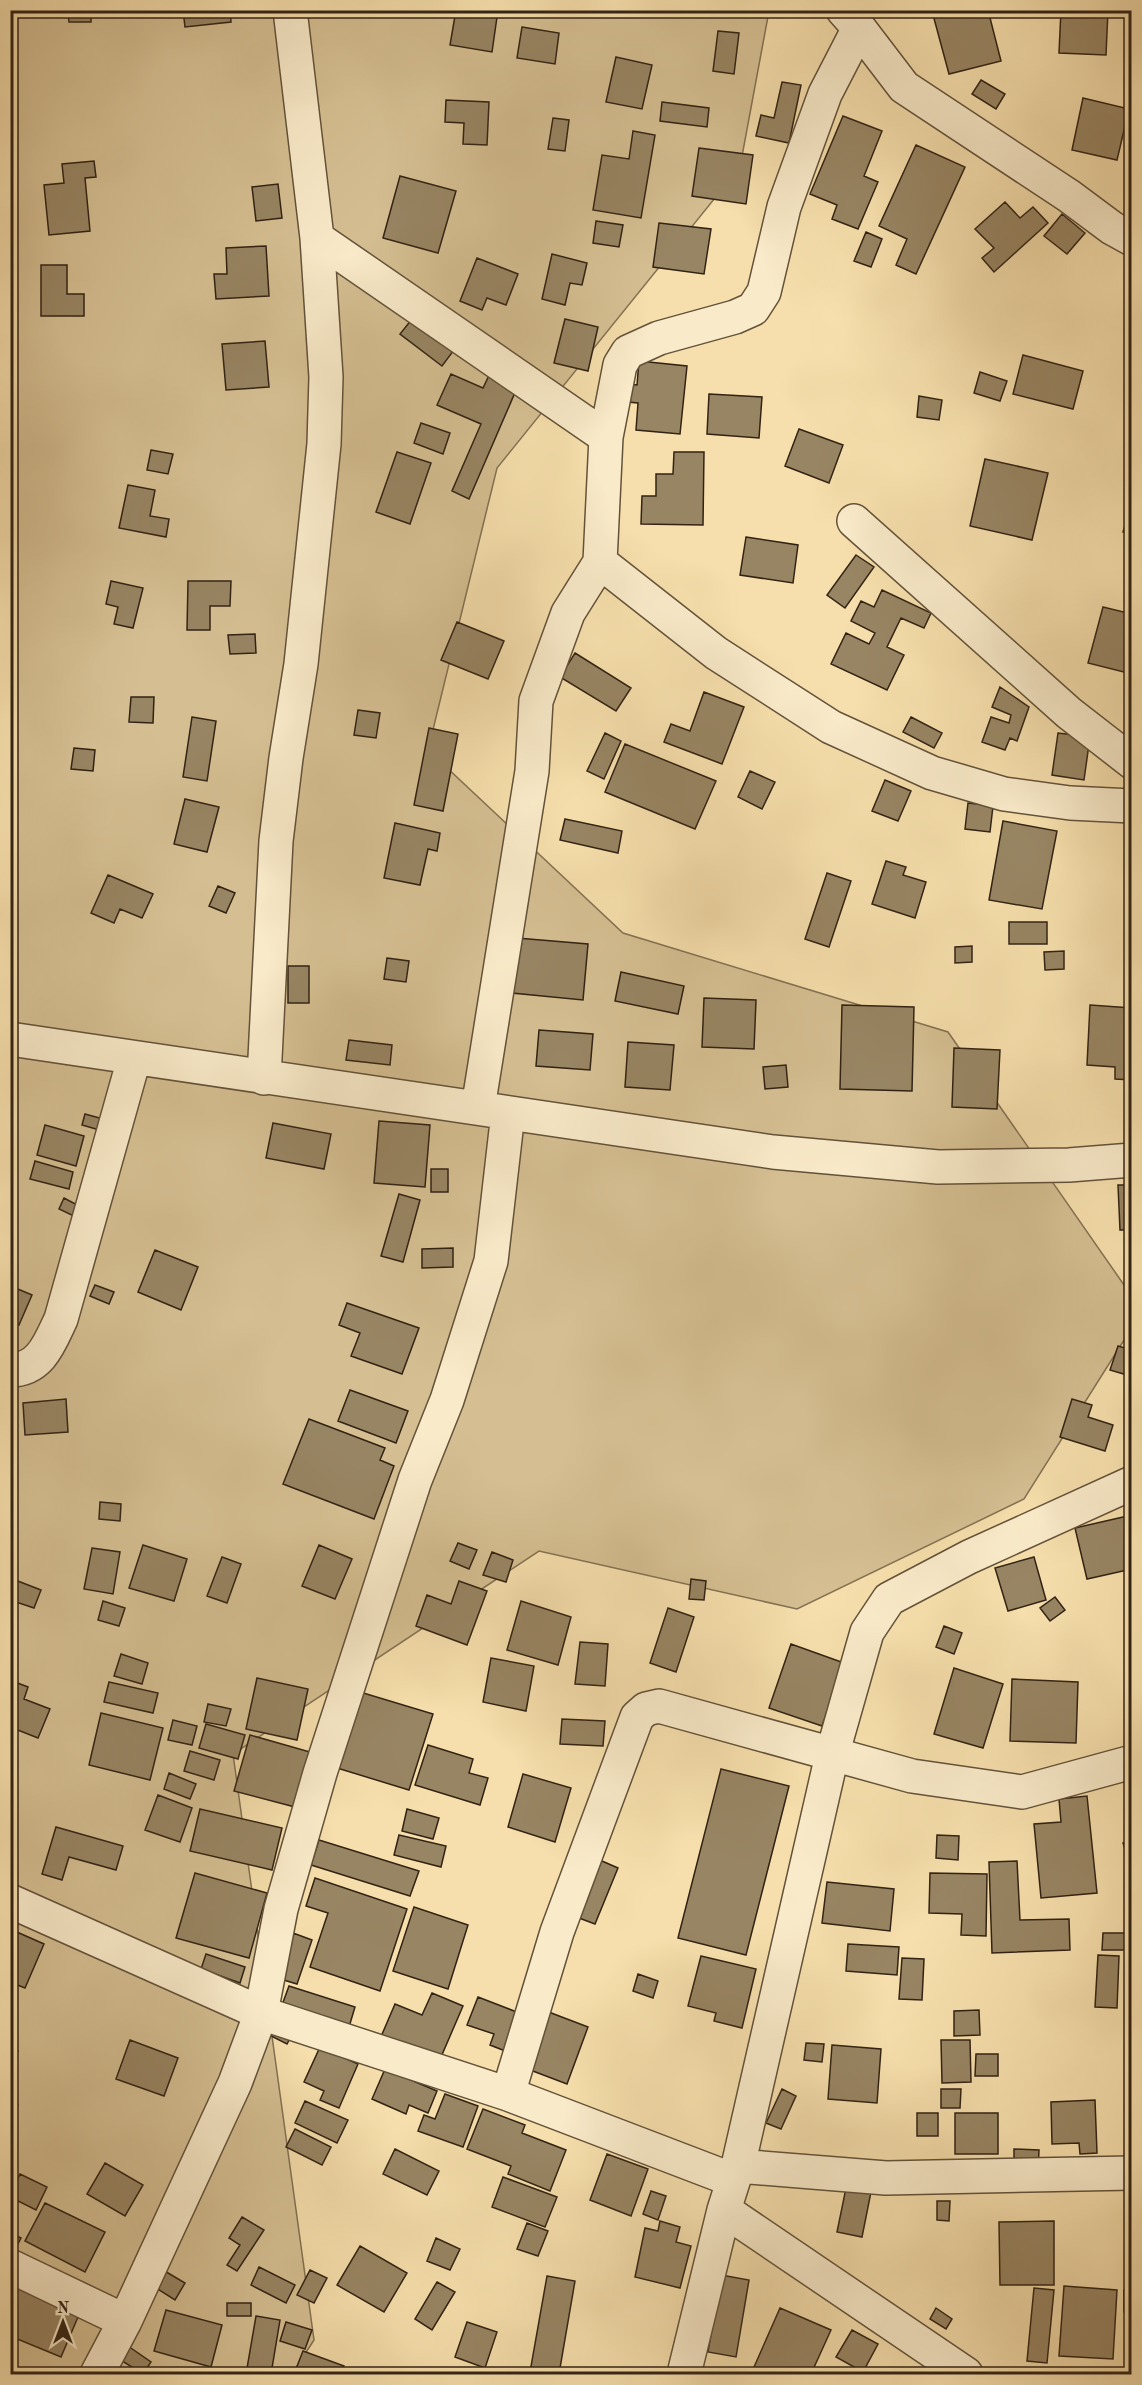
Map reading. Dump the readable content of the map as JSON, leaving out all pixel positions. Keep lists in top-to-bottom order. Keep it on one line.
{"north":"top"}
